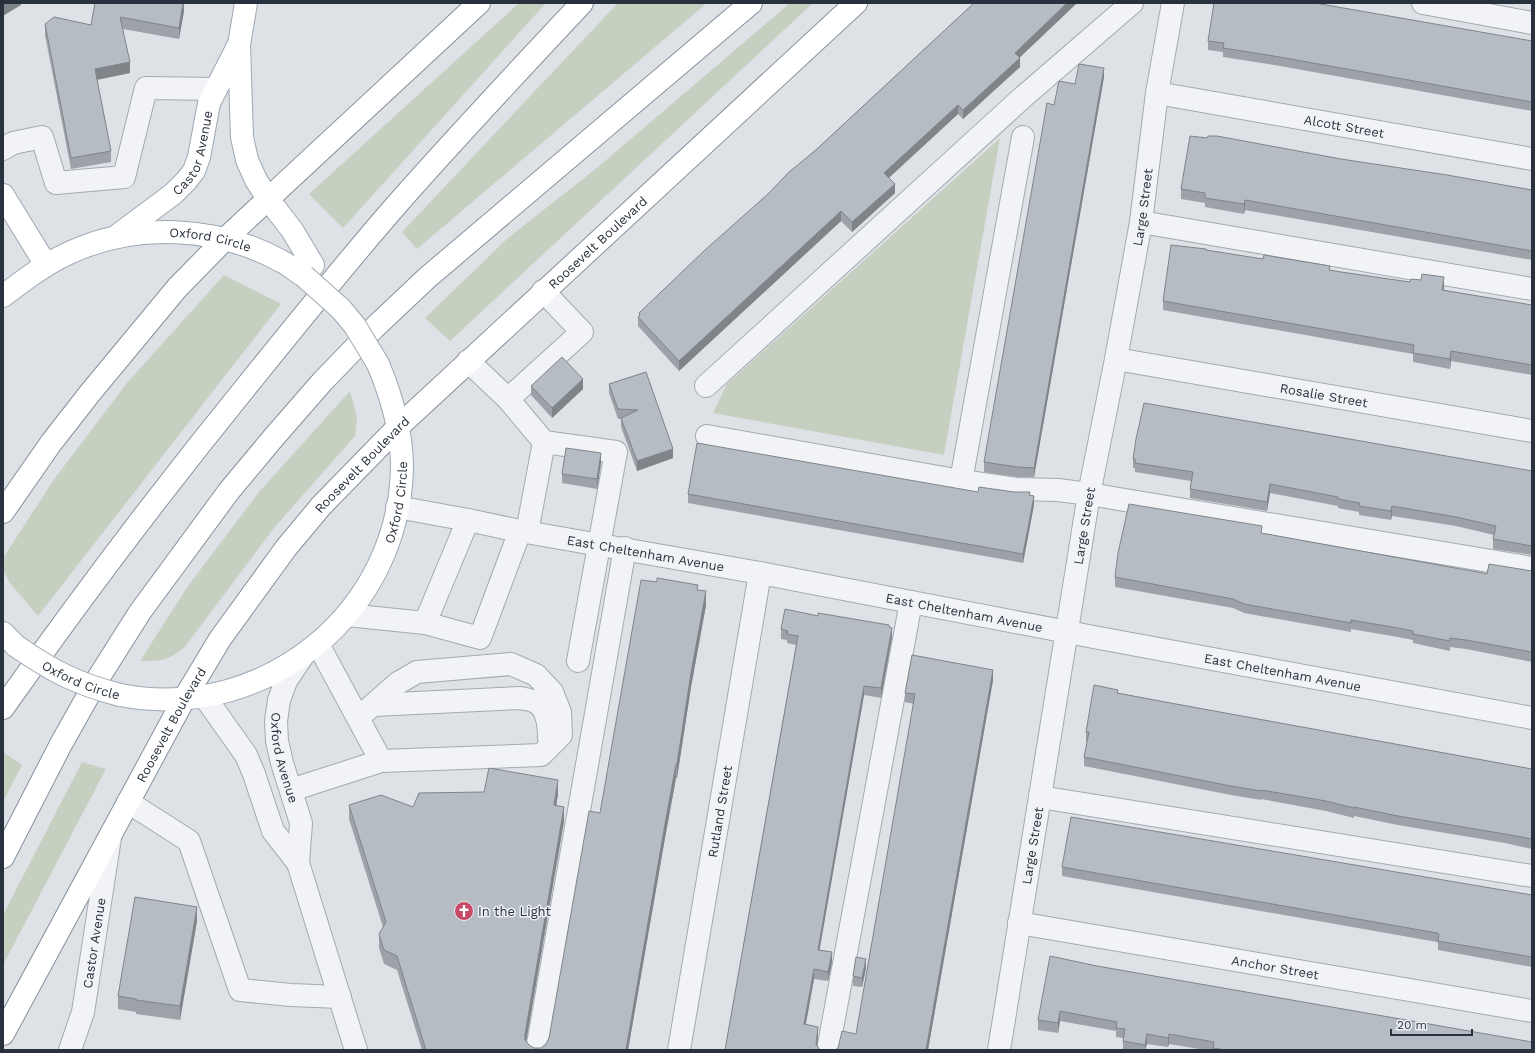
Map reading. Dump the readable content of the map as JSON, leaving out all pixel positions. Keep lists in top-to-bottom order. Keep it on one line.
{"streets":{"main road":["Castor Avenue","Oxford Circle","Roosevelt Boulevard"],"street":["Alcott Street","Large Street","Rosalie Street","East Cheltenham Avenue","Oxford Avenue","Rutland Street","Anchor Street"]},"crossings":[["Alcott Street","Large Street"],["Castor Avenue","Oxford Circle"],["Castor Avenue","Roosevelt Boulevard"],["Large Street","Rosalie Street"],["Large Street","East Cheltenham Avenue"],["Large Street","Anchor Street"],["Oxford Circle","Roosevelt Boulevard"],["Oxford Circle","East Cheltenham Avenue"],["Oxford Circle","Oxford Avenue"],["Roosevelt Boulevard","Oxford Avenue"],["East Cheltenham Avenue","Rutland Street"]],"places":{"church":["In the Light"]},"scale_bar":"20 m"}
